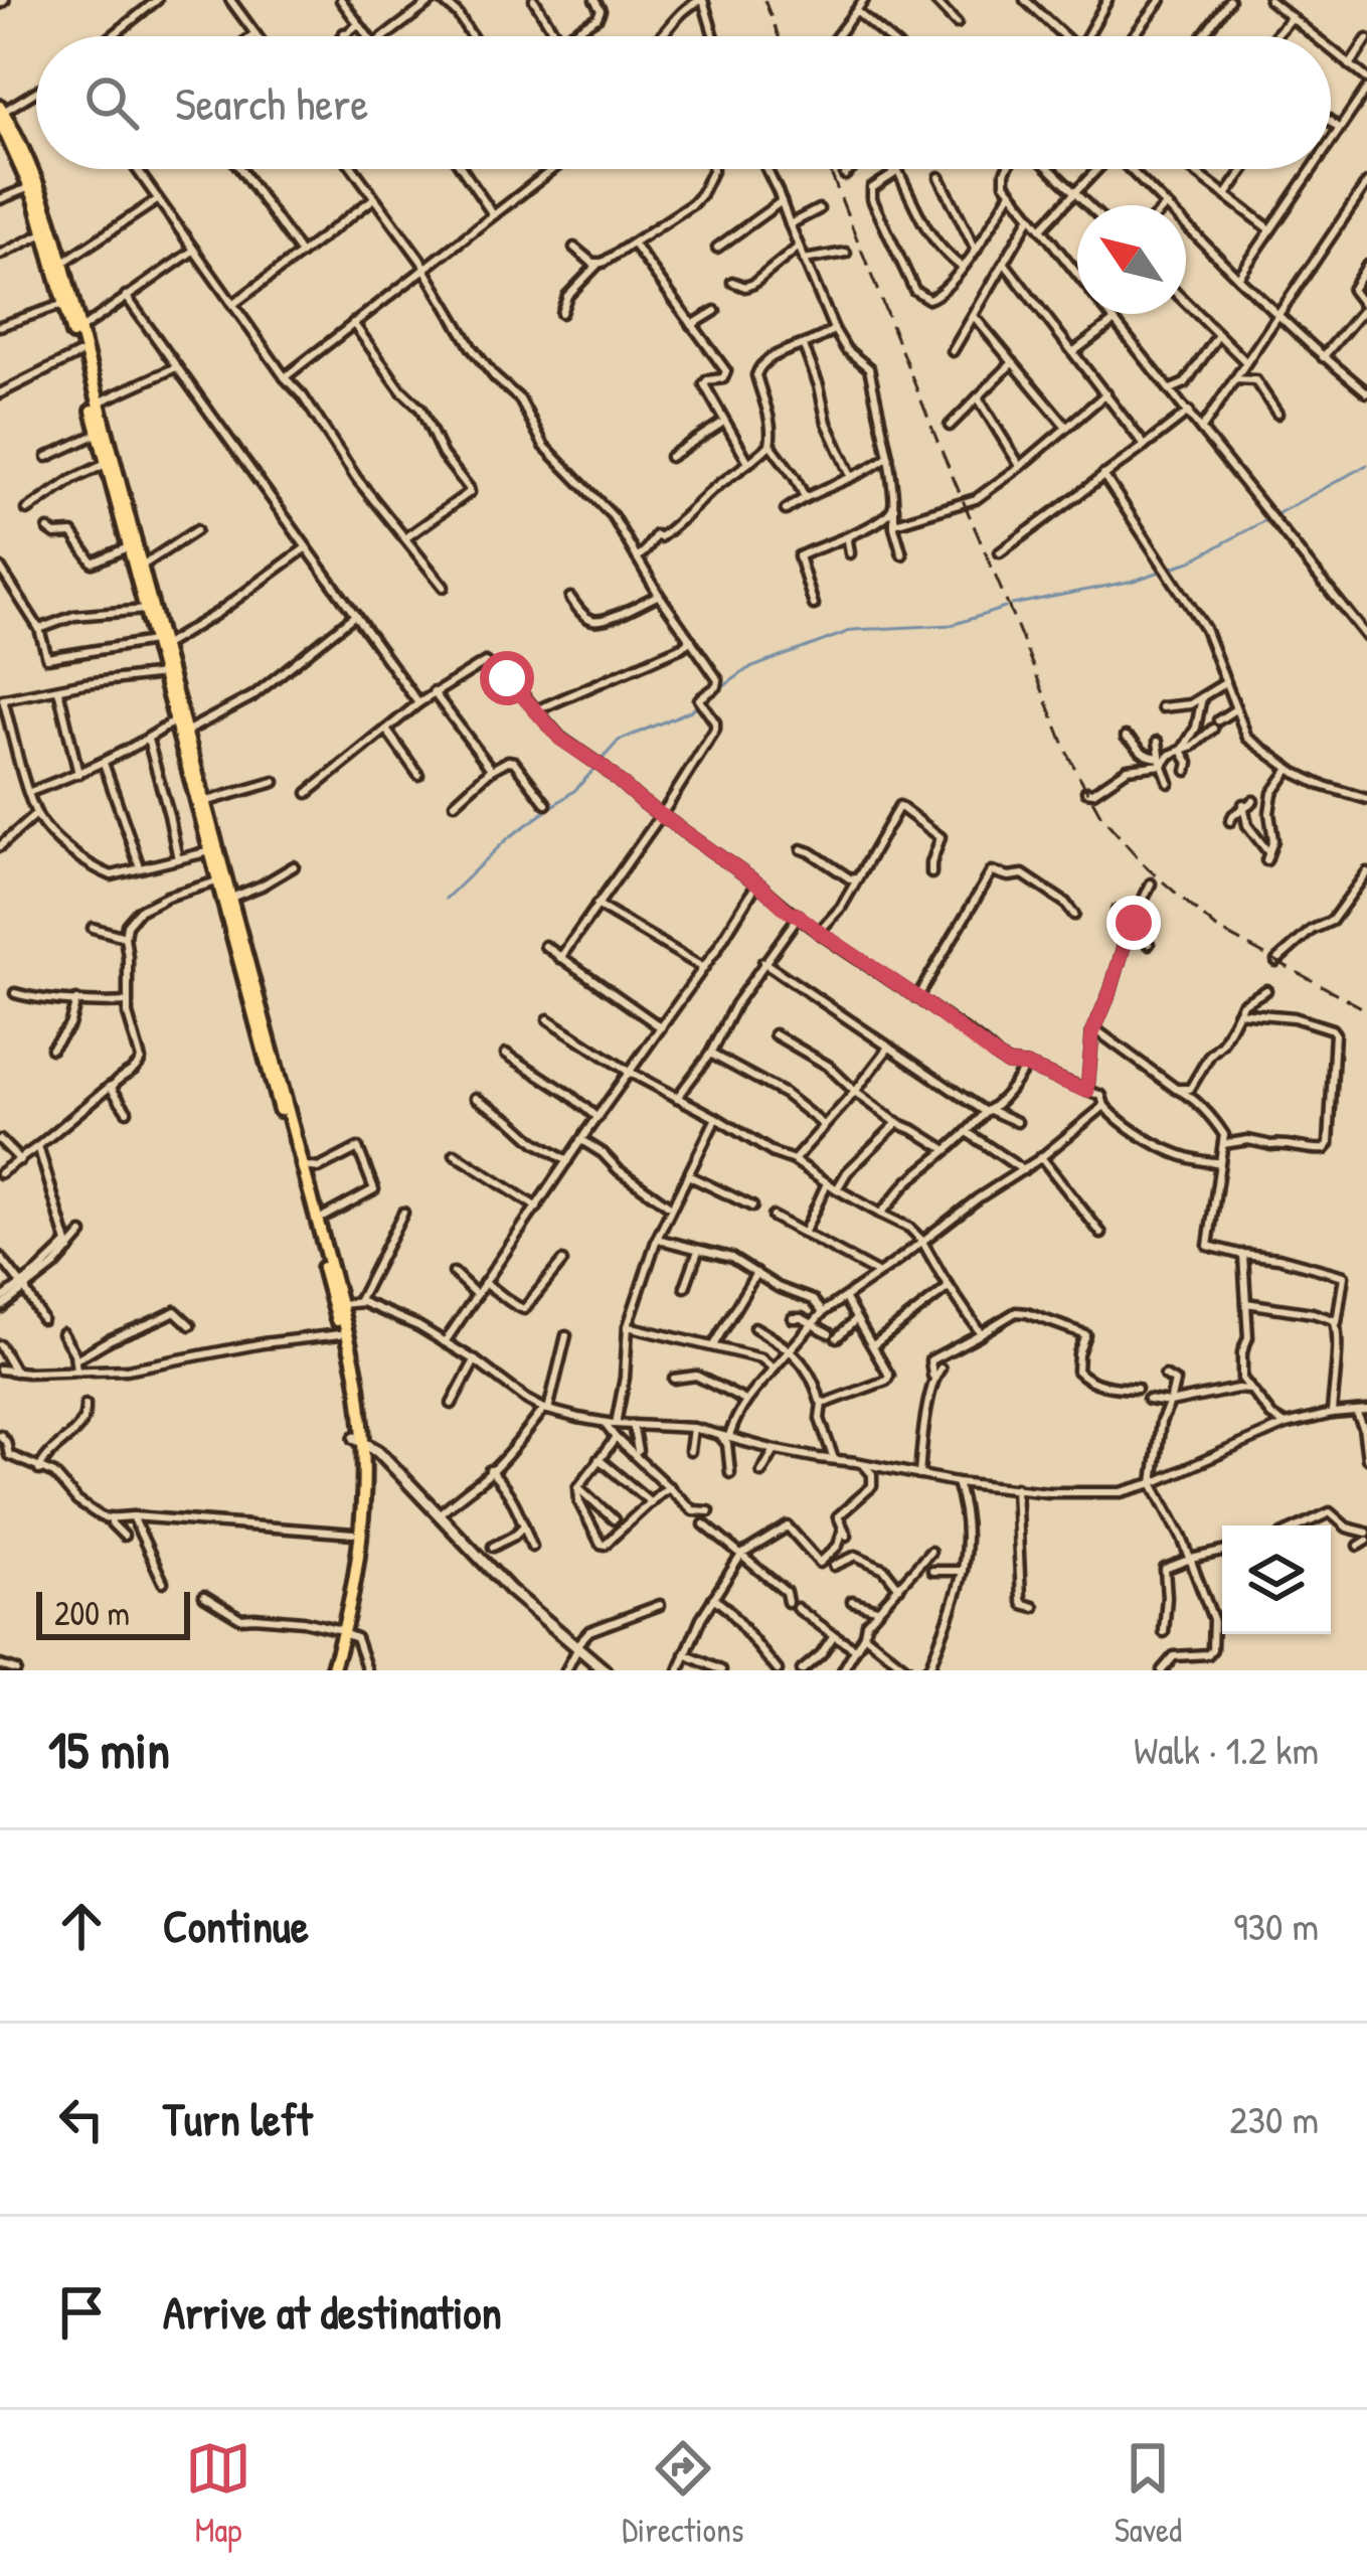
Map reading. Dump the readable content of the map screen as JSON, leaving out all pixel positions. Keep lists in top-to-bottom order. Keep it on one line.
{"scale_bar":"200 m","north":"top left","page":{"search":"Search here","scale":"200 m","heading":["15 min","Walk · 1.2 km"],"list":[["Continue","930 m"],["Turn left","230 m"],"Arrive at destination"],"nav":["Map","Directions","Saved"]}}
